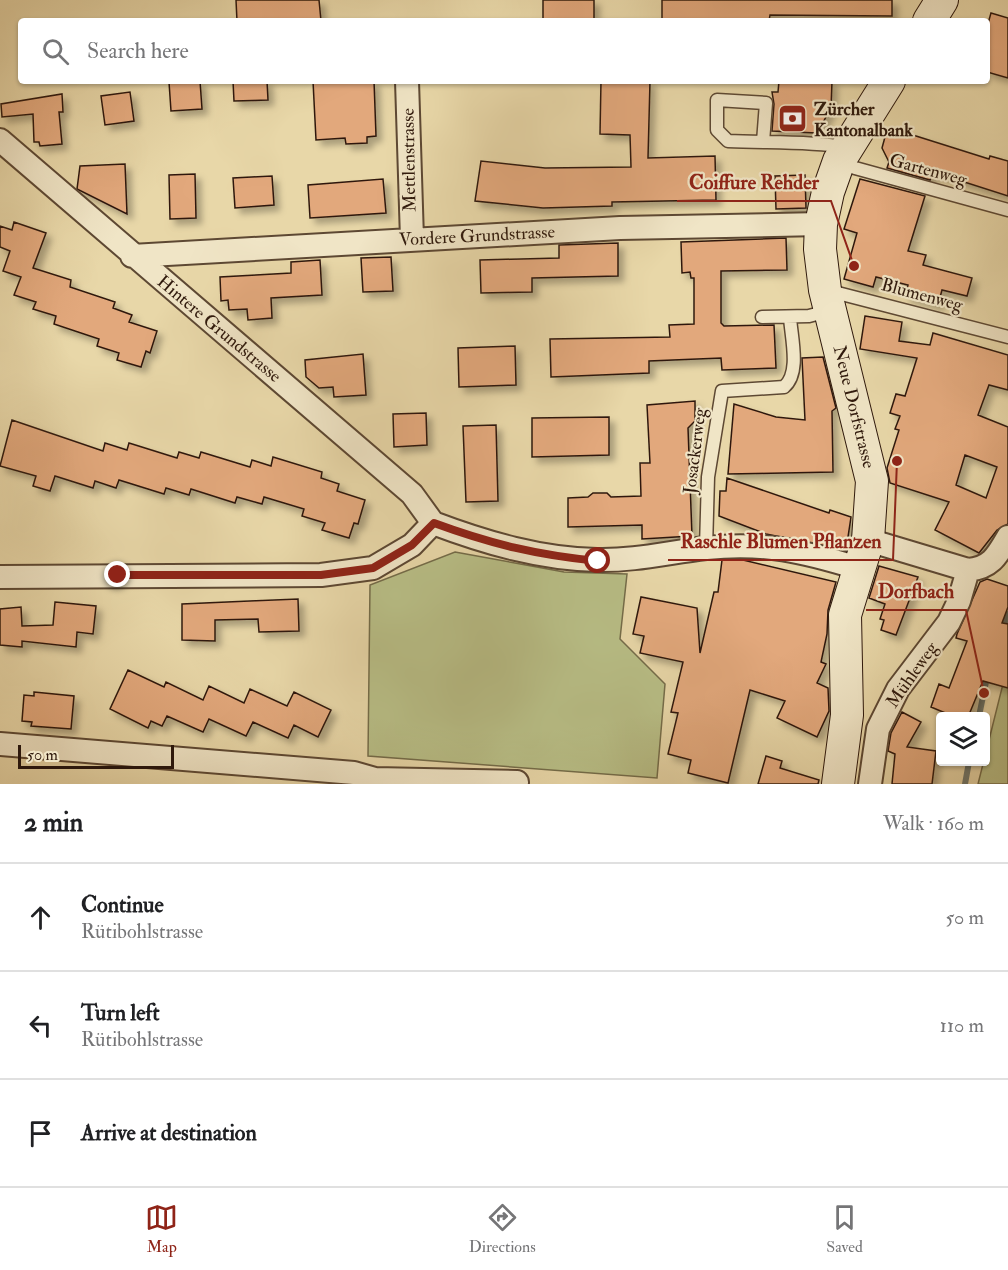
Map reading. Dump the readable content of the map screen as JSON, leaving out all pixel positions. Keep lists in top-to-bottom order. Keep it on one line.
{"streets":{"main road":["Neue Dorfstrasse"],"street":["Mettlenstrasse","Vordere Grundstrasse","Hintere Grundstrasse","Mühleweg"],"lane":["Gartenweg","Blumenweg","Josackerweg"]},"crossings":[["Mettlenstrasse","Vordere Grundstrasse"],["Gartenweg","Neue Dorfstrasse"],["Vordere Grundstrasse","Hintere Grundstrasse"],["Vordere Grundstrasse","Neue Dorfstrasse"],["Blumenweg","Neue Dorfstrasse"]],"places":{"bank":["Zürcher Kantonalbank"],"other":["Coiffure Rehder","Raschle Blumen Pflanzen","Dorfbach"]},"scale_bar":"50 m","page":{"search":"Search here","scale":"50 m","heading":["2 min","Walk · 160 m"],"list":[["Continue","Rütibohlstrasse","50 m"],["Turn left","Rütibohlstrasse","110 m"],"Arrive at destination"],"nav":["Map","Directions","Saved"]}}
